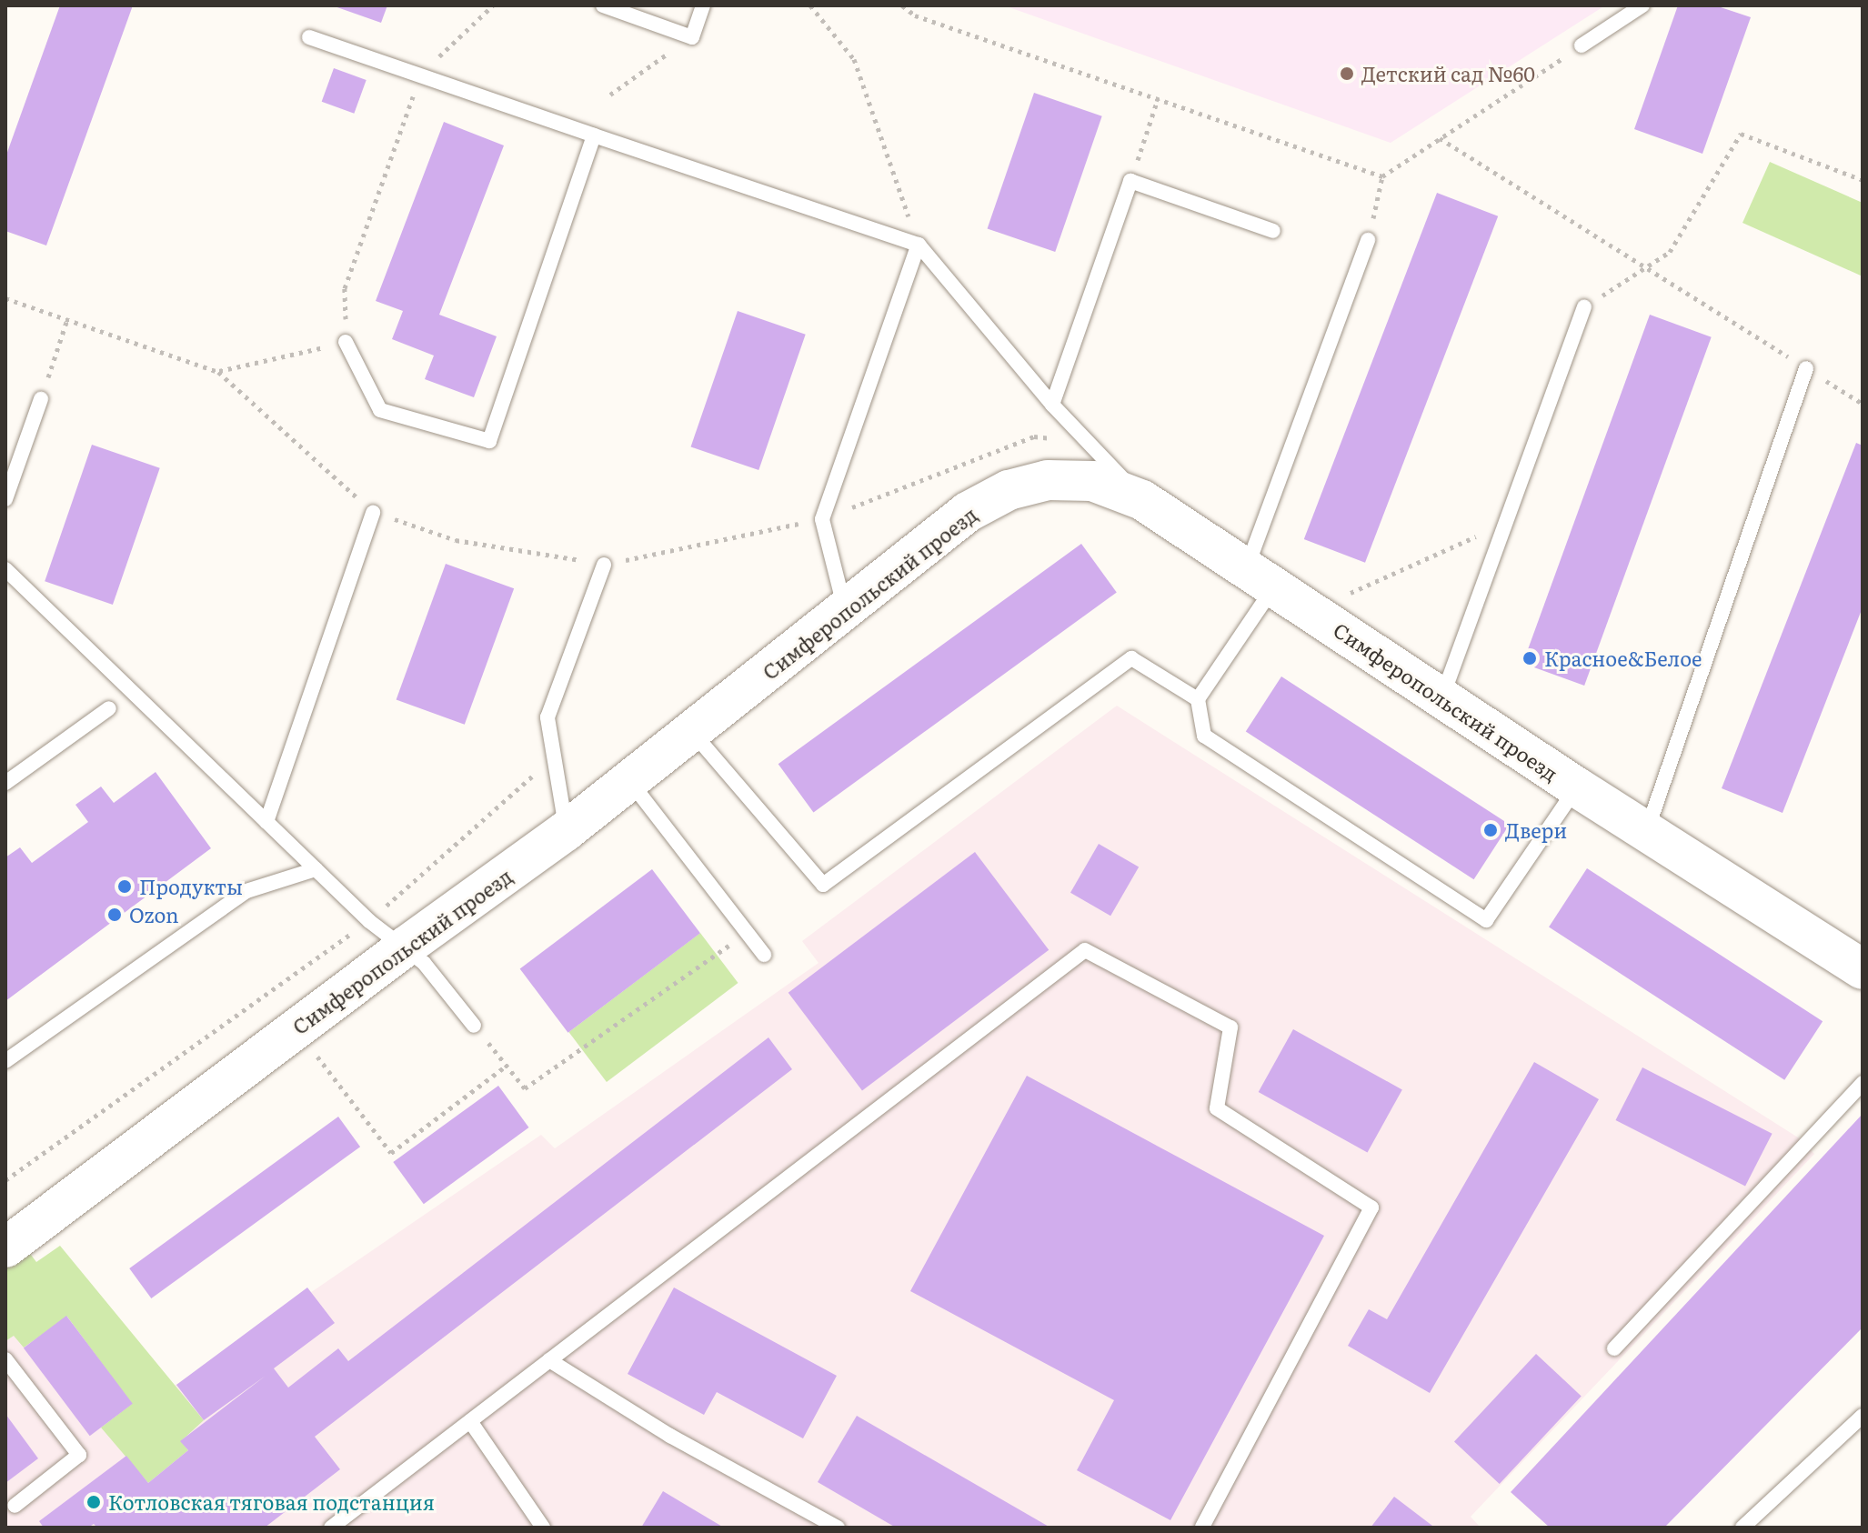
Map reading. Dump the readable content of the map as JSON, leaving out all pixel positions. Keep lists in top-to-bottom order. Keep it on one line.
{"streets":{"street":["Симферопольский проезд"]},"places":["Детский сад №60","Красное&Белое","Двери","Продукты","Ozon","Котловская тяговая подстанция"]}
